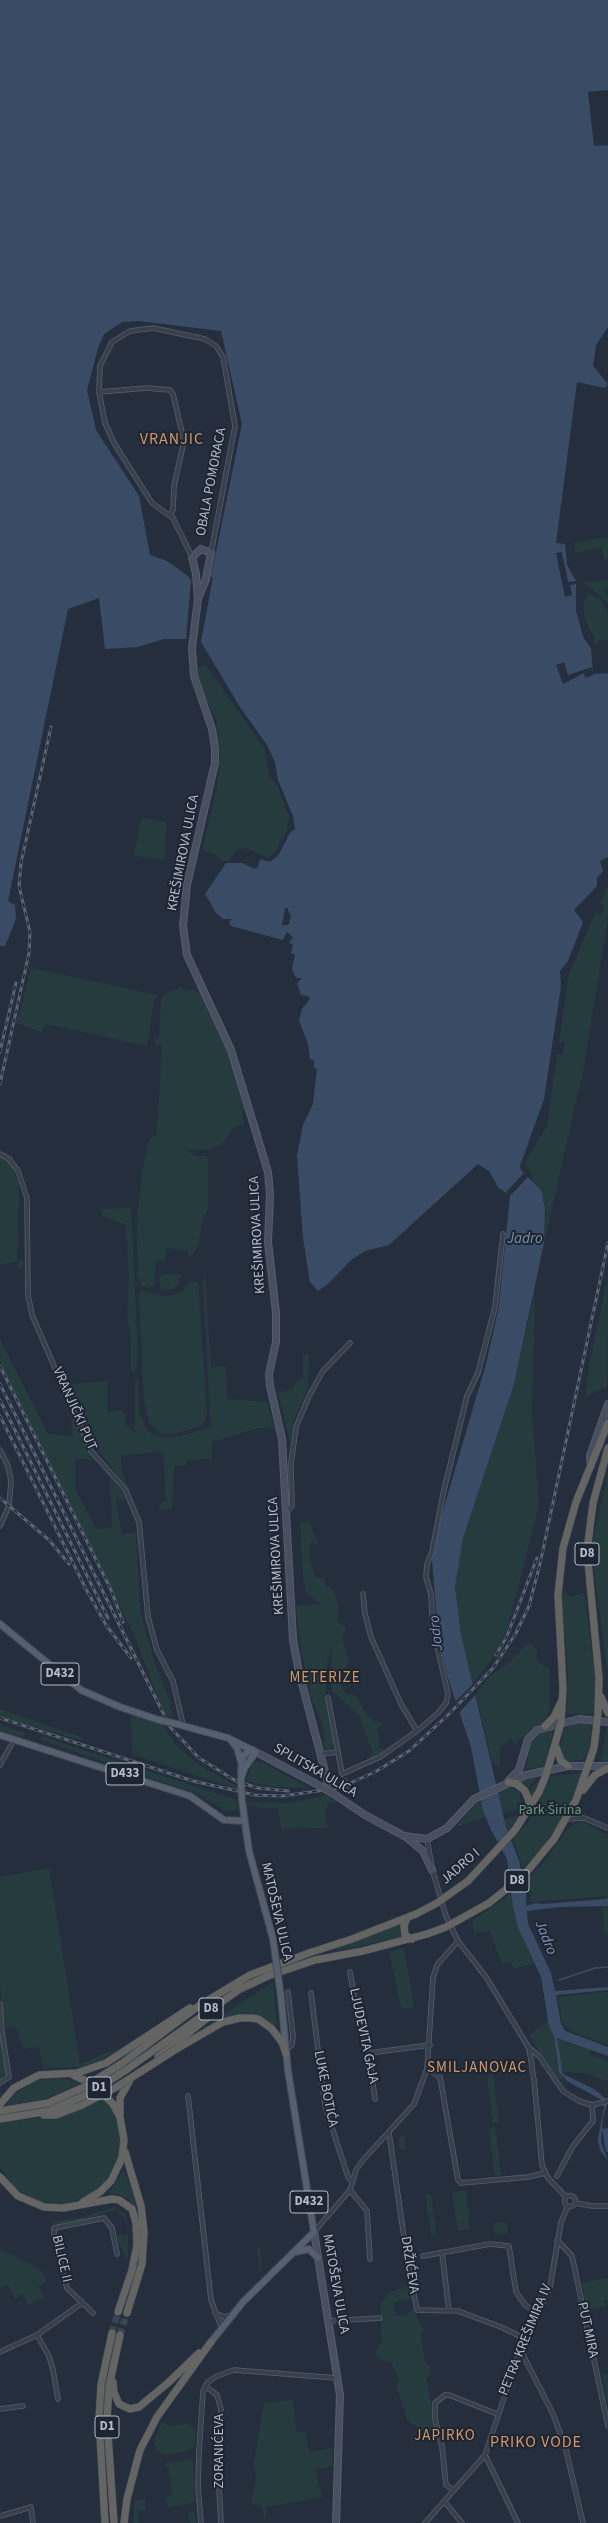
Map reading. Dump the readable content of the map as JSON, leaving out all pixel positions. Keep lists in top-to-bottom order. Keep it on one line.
{"streets":{"highway":["D8","JADRO I","D1"],"main road":["OBALA POMORACA","KREŠIMIROVA ULICA","D432","SPLITSKA ULICA","D433","MATOŠEVA ULICA"],"street":["VRANJIČKI PUT","LJUDEVITA GAJA","LUKE BOTIĆA","BILICE II","DRŽIĆEVA","PUT MIRA","PETRA KREŠIMIRA IV","ZORANIĆEVA"]},"crossings":[["OBALA POMORACA","KREŠIMIROVA ULICA"],["KREŠIMIROVA ULICA","SPLITSKA ULICA"],["VRANJIČKI PUT","SPLITSKA ULICA"],["D8","JADRO I"],["D432","MATOŠEVA ULICA"],["SPLITSKA ULICA","MATOŠEVA ULICA"],["D433","MATOŠEVA ULICA"],["DRŽIĆEVA","PETRA KREŠIMIRA IV"],["PUT MIRA","PETRA KREŠIMIRA IV"]],"districts":["VRANJIC","METERIZE","SMILJANOVAC","JAPIRKO","PRIKO VODE"],"water":["Jadro"],"parks":["Park Širina"]}
